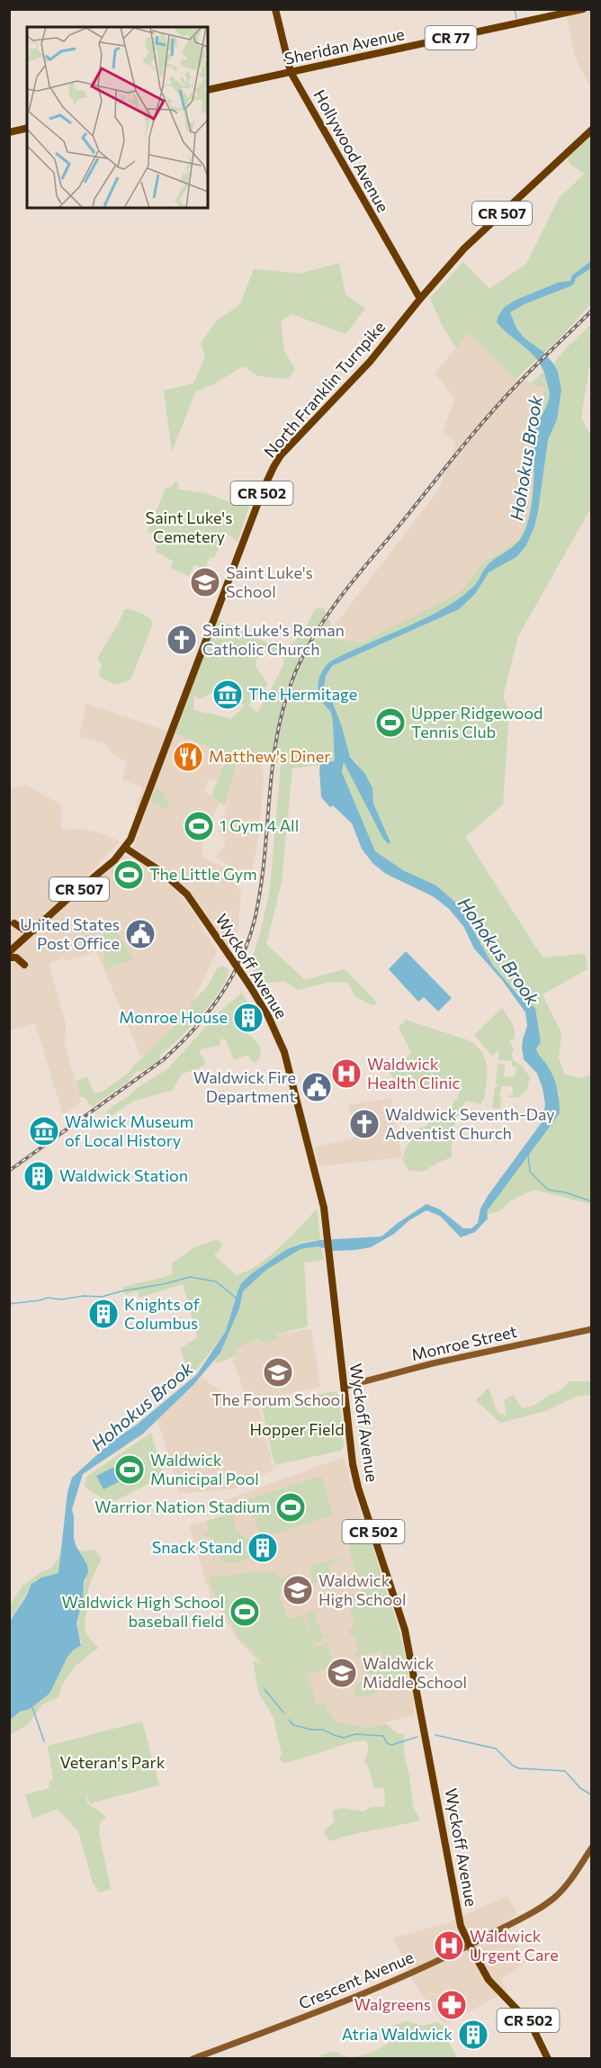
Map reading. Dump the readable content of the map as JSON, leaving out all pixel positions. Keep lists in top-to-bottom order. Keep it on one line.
{"streets":{"main road":["CR 77","Sheridan Avenue","Hollywood Avenue","CR 507","North Franklin Turnpike","CR 502","Wyckoff Avenue","Monroe Street","Crescent Avenue"]},"crossings":[["Sheridan Avenue","Hollywood Avenue"],["Hollywood Avenue","North Franklin Turnpike"],["CR 507","North Franklin Turnpike"],["CR 507","Wyckoff Avenue"],["North Franklin Turnpike","Wyckoff Avenue"],["Wyckoff Avenue","Monroe Street"],["Wyckoff Avenue","Crescent Avenue"]],"water":["Hohokus Brook"],"parks":["Saint Luke's Cemetery","Hopper Field","Veteran's Park"],"places":{"school or university":["Saint Luke's School","The Forum School","Waldwick High School","Waldwick Middle School"],"church":["Saint Luke's Roman Catholic Church","Waldwick Seventh-Day Adventist Church"],"museum":["The Hermitage","Walwick Museum of Local History"],"sports":["Upper Ridgewood Tennis Club","1 Gym 4 All","The Little Gym","Waldwick Municipal Pool","Warrior Nation Stadium","Waldwick High School baseball field"],"restaurant":["Matthew's Diner"],"public building":["United States Post Office","Waldwick Fire Department"],"building":["Monroe House","Waldwick Station","Knights of Columbus","Snack Stand","Atria Waldwick"],"hospital":["Waldwick Health Clinic","Waldwick Urgent Care"],"pharmacy":["Walgreens"]}}
